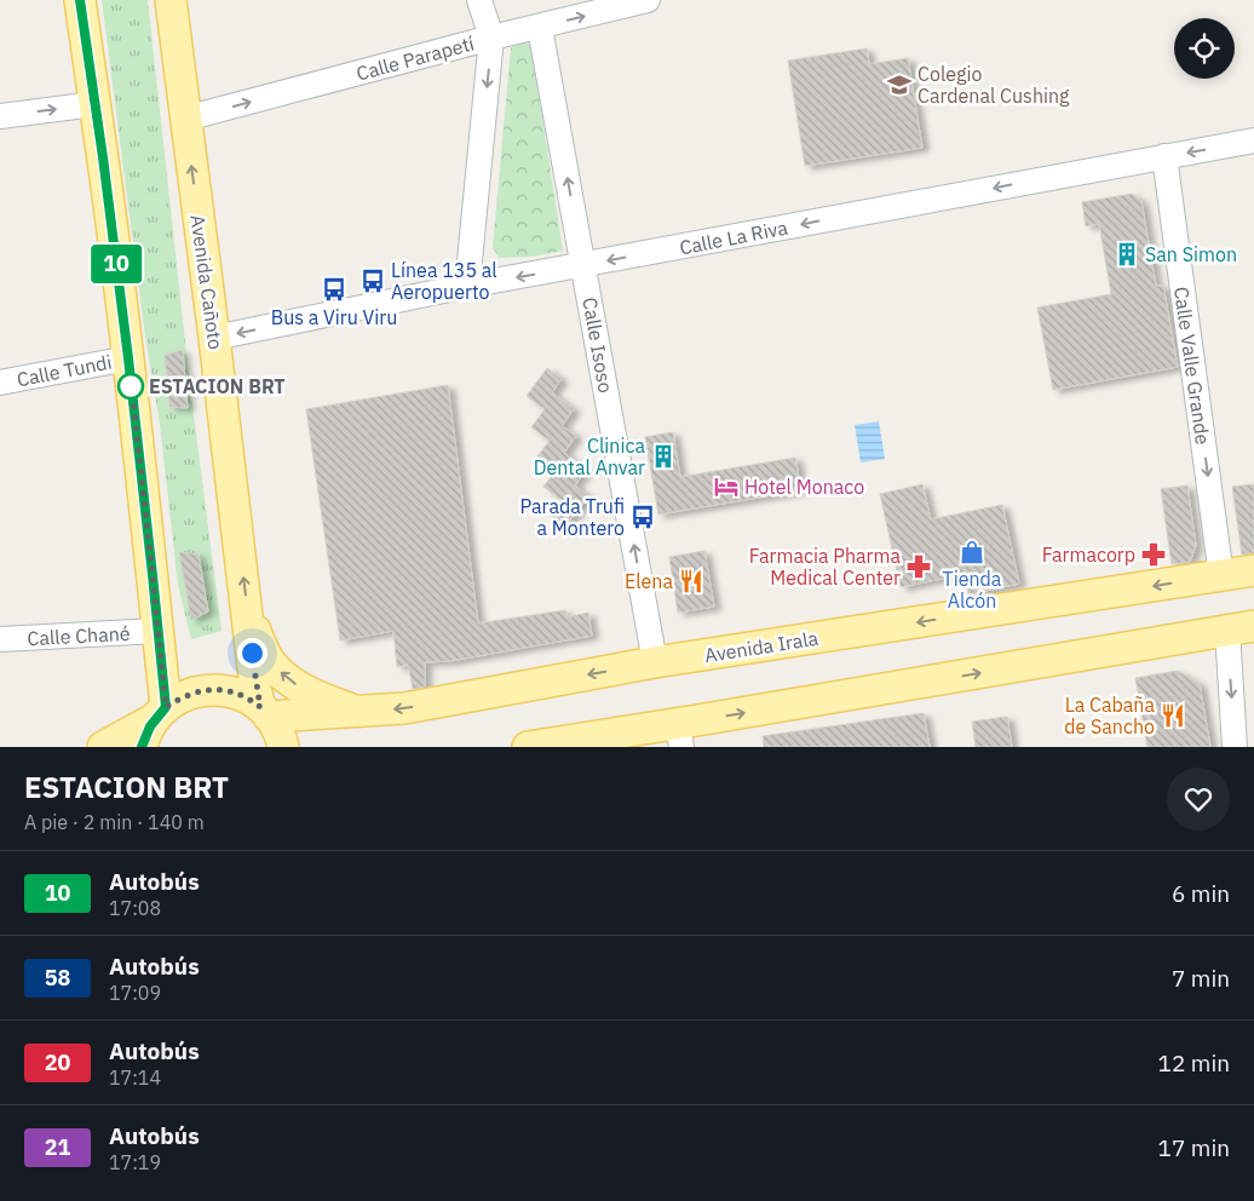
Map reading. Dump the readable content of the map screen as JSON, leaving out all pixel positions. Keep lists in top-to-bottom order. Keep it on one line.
{"streets":{"main road":["Avenida Cañoto","Avenida Irala"],"street":["Calle Parapetí","Calle La Riva","Calle Isoso","Calle Valle Grande","Calle Tundi","Calle Chané"]},"crossings":[["Calle Parapetí","Avenida Cañoto"],["Calle Parapetí","Calle Isoso"],["Calle La Riva","Avenida Cañoto"],["Calle La Riva","Calle Isoso"],["Calle La Riva","Calle Valle Grande"],["Avenida Cañoto","Avenida Irala"],["Calle Isoso","Avenida Irala"],["Calle Valle Grande","Avenida Irala"]],"one_way":["Calle Parapetí","Calle La Riva","Calle Valle Grande"],"places":{"school or university":["Colegio Cardenal Cushing"],"building":["San Simon","Clinica Dental Anvar"],"bus stop":["Línea 135 al Aeropuerto","Bus a Viru Viru","Parada Trufi a Montero"],"other":["ESTACION BRT"],"hotel":["Hotel Monaco"],"shop":["Tienda Alcón"],"pharmacy":["Farmacorp","Farmacia Pharma Medical Center"],"restaurant":["Elena","La Cabaña de Sancho"]},"lines":["bus line 10"],"page":{"on_map":"10","heading":["ESTACION BRT","A pie · 2 min · 140 m"],"list":[{"mark":"10","name":"Autobús","note":"17:08","value":"6 min"},{"mark":"58","name":"Autobús","note":"17:09","value":"7 min"},{"mark":"20","name":"Autobús","note":"17:14","value":"12 min"},{"mark":"21","name":"Autobús","note":"17:19","value":"17 min"}]}}
